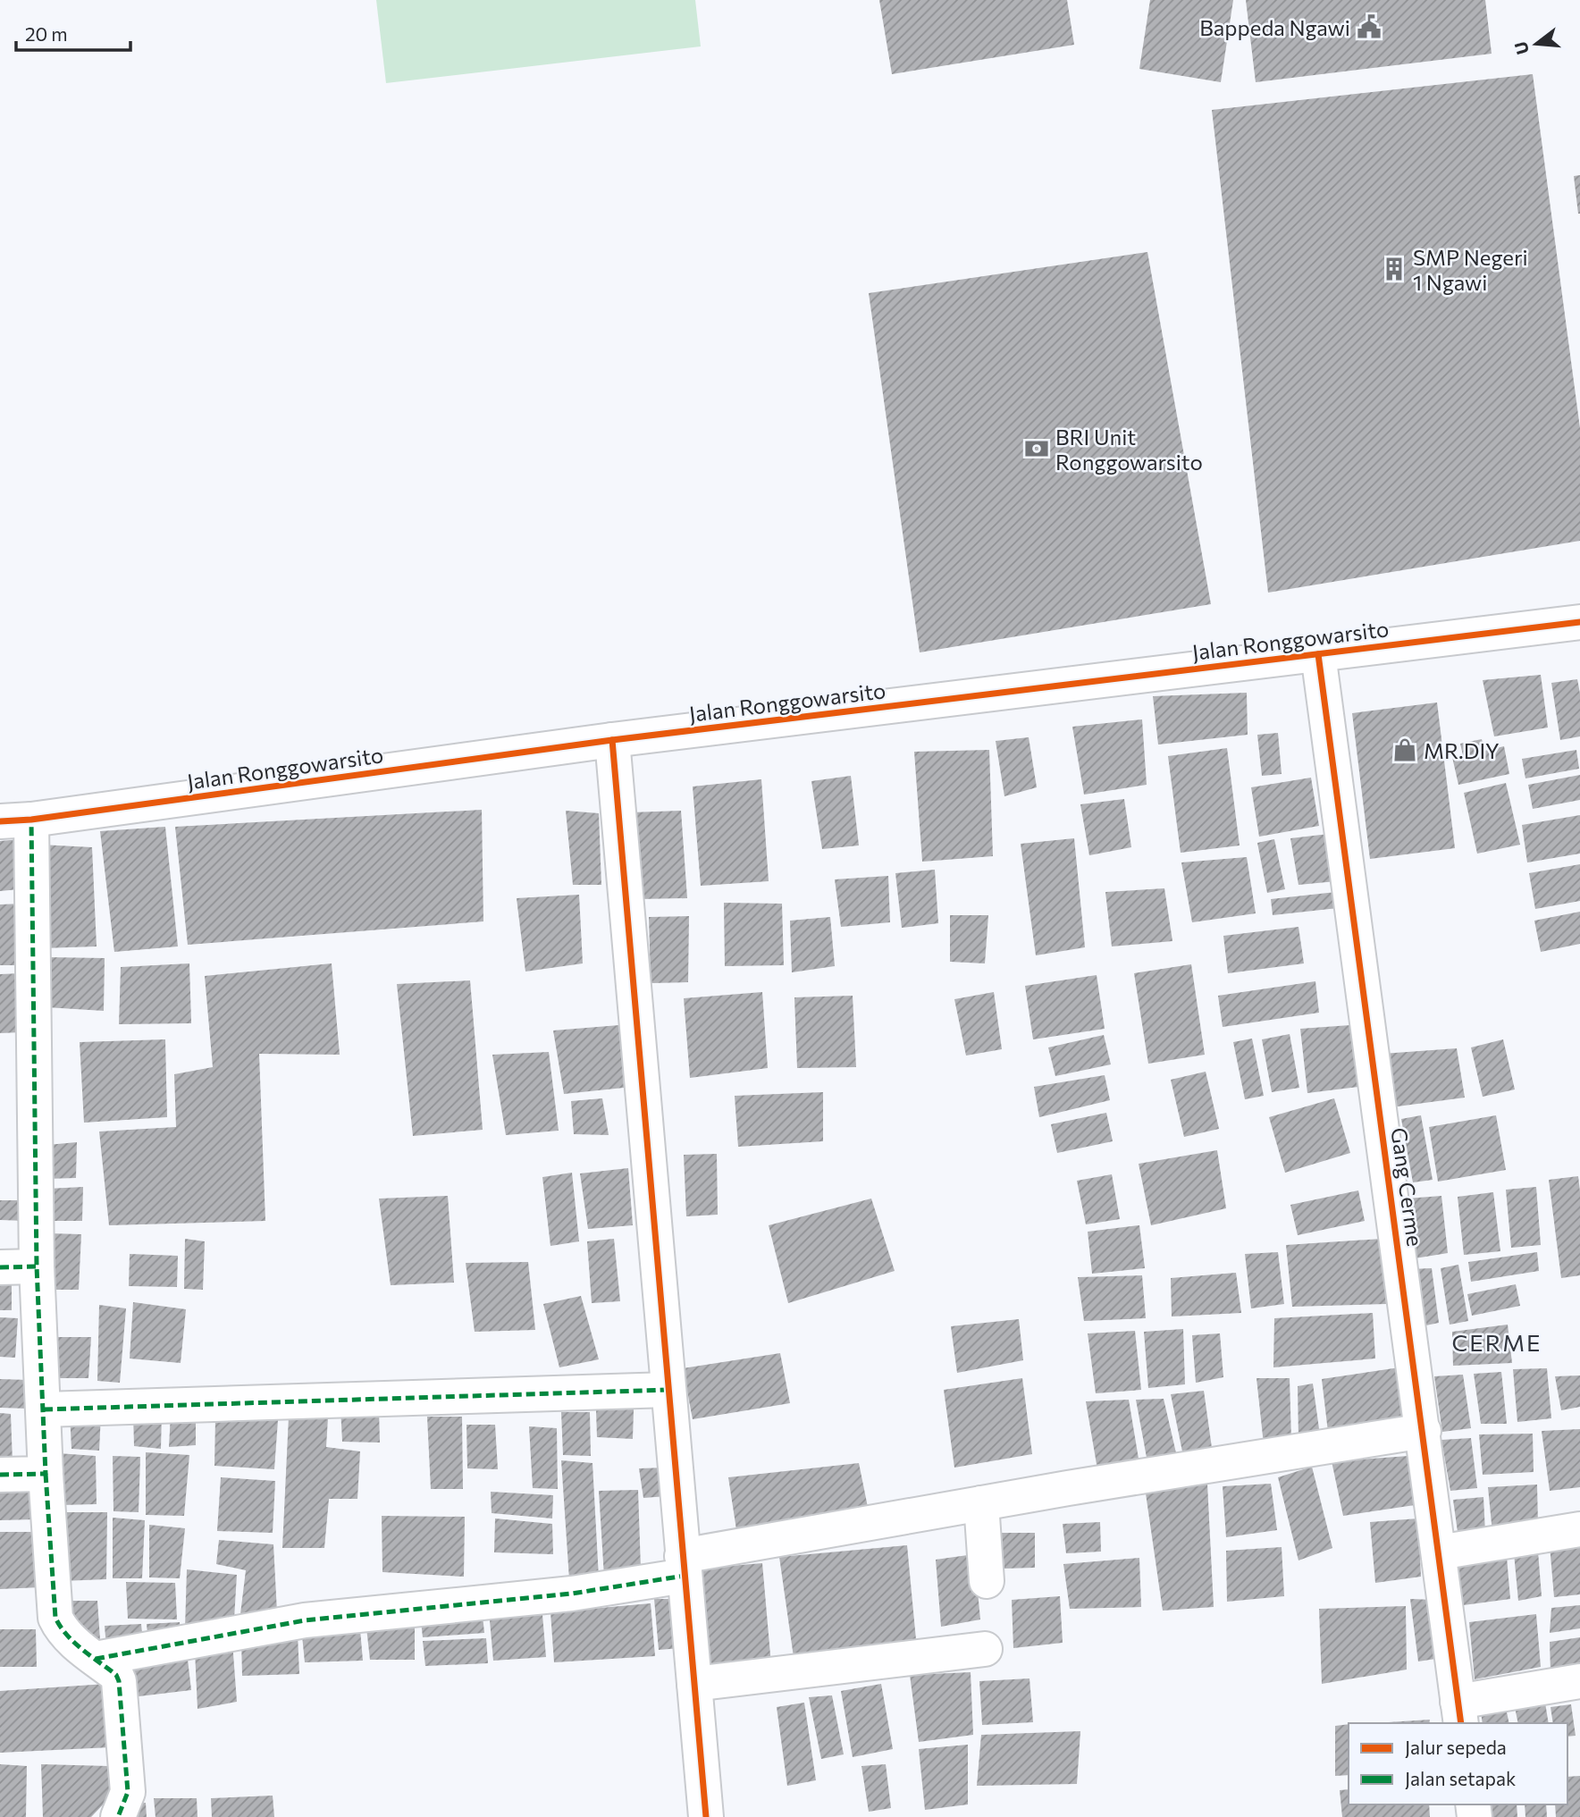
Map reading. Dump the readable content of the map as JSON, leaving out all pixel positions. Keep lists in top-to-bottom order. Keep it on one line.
{"streets":{"street":["Jalan Ronggowarsito","Gang Cerme"]},"crossings":[["Jalan Ronggowarsito","Gang Cerme"]],"districts":["CERME"],"places":{"public building":["Bappeda Ngawi"],"building":["SMP Negeri 1 Ngawi"],"bank":["BRI Unit Ronggowarsito"],"shop":["MR.DIY"]},"legend":["Jalur sepeda","Jalan setapak"],"scale_bar":"20 m","north":"left"}
